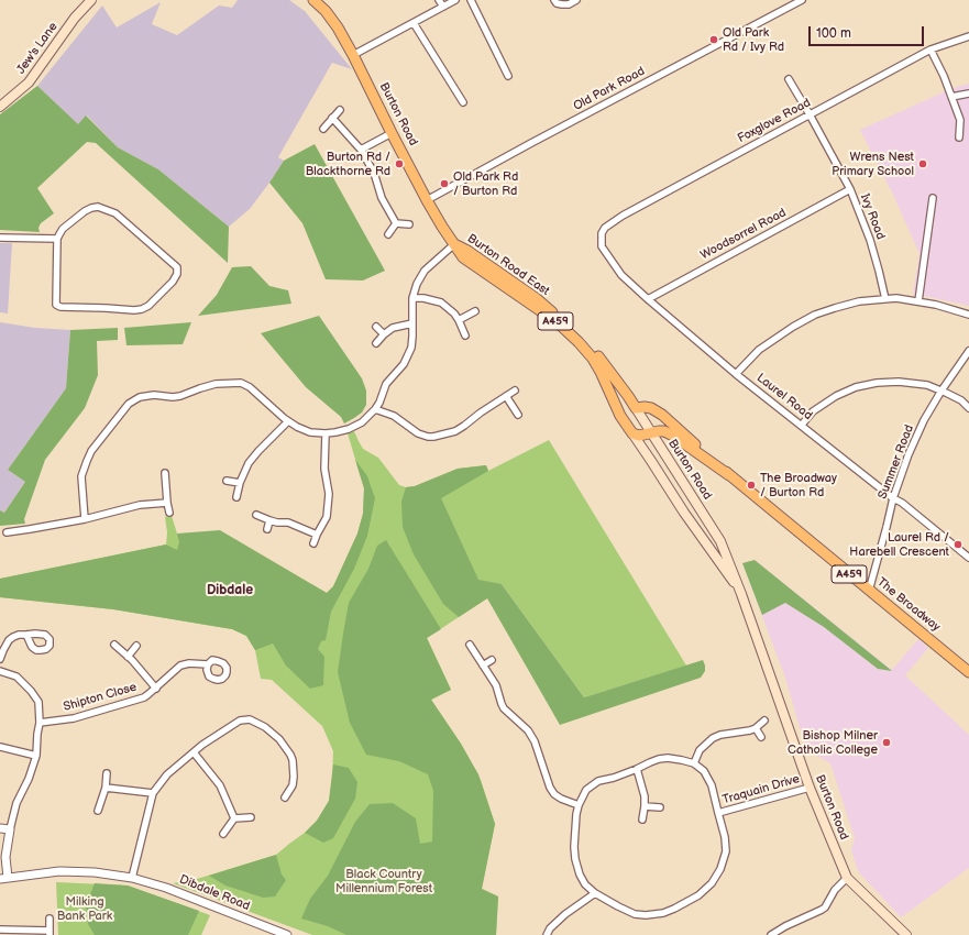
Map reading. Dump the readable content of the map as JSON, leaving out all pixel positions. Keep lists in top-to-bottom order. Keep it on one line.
{"streets":{"main road":["Jew's Lane","Burton Road","Burton Road East","A459","The Broadway"],"street":["Old Park Road","Foxglove Road","Ivy Road","Woodsorrel Road","Laurel Road","Summer Road","Shipton Close","Traquain Drive","Dibdale Road"]},"crossings":[["Old Park Road","Burton Road"],["Burton Road","Burton Road East"],["Burton Road","The Broadway"],["Burton Road","Traquain Drive"],["Foxglove Road","Ivy Road"],["Foxglove Road","Laurel Road"],["Ivy Road","Woodsorrel Road"],["Woodsorrel Road","Laurel Road"],["Burton Road East","The Broadway"],["Laurel Road","Summer Road"],["Summer Road","The Broadway"]],"districts":["Dibdale"],"parks":["Black Country Millennium Forest","Milking Bank Park"],"places":["Old Park Rd / Ivy Rd","Burton Rd / Blackthorne Rd","Wrens Nest Primary School","Old Park Rd / Burton Rd","The Broadway / Burton Rd","Laurel Rd / Harebell Crescent","Bishop Milner Catholic College"],"scale_bar":"100 m"}
